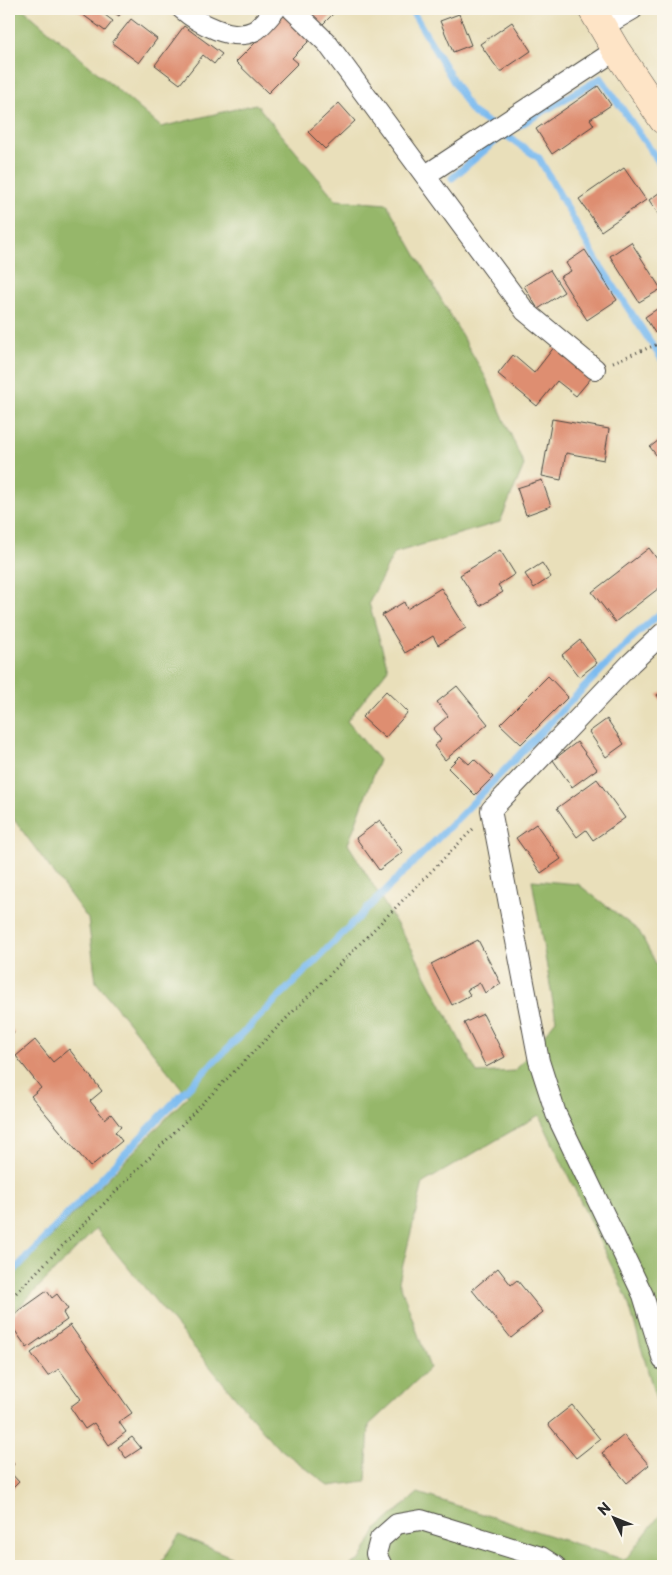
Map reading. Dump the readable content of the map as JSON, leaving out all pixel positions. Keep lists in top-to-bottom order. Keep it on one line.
{"north":"top left"}
